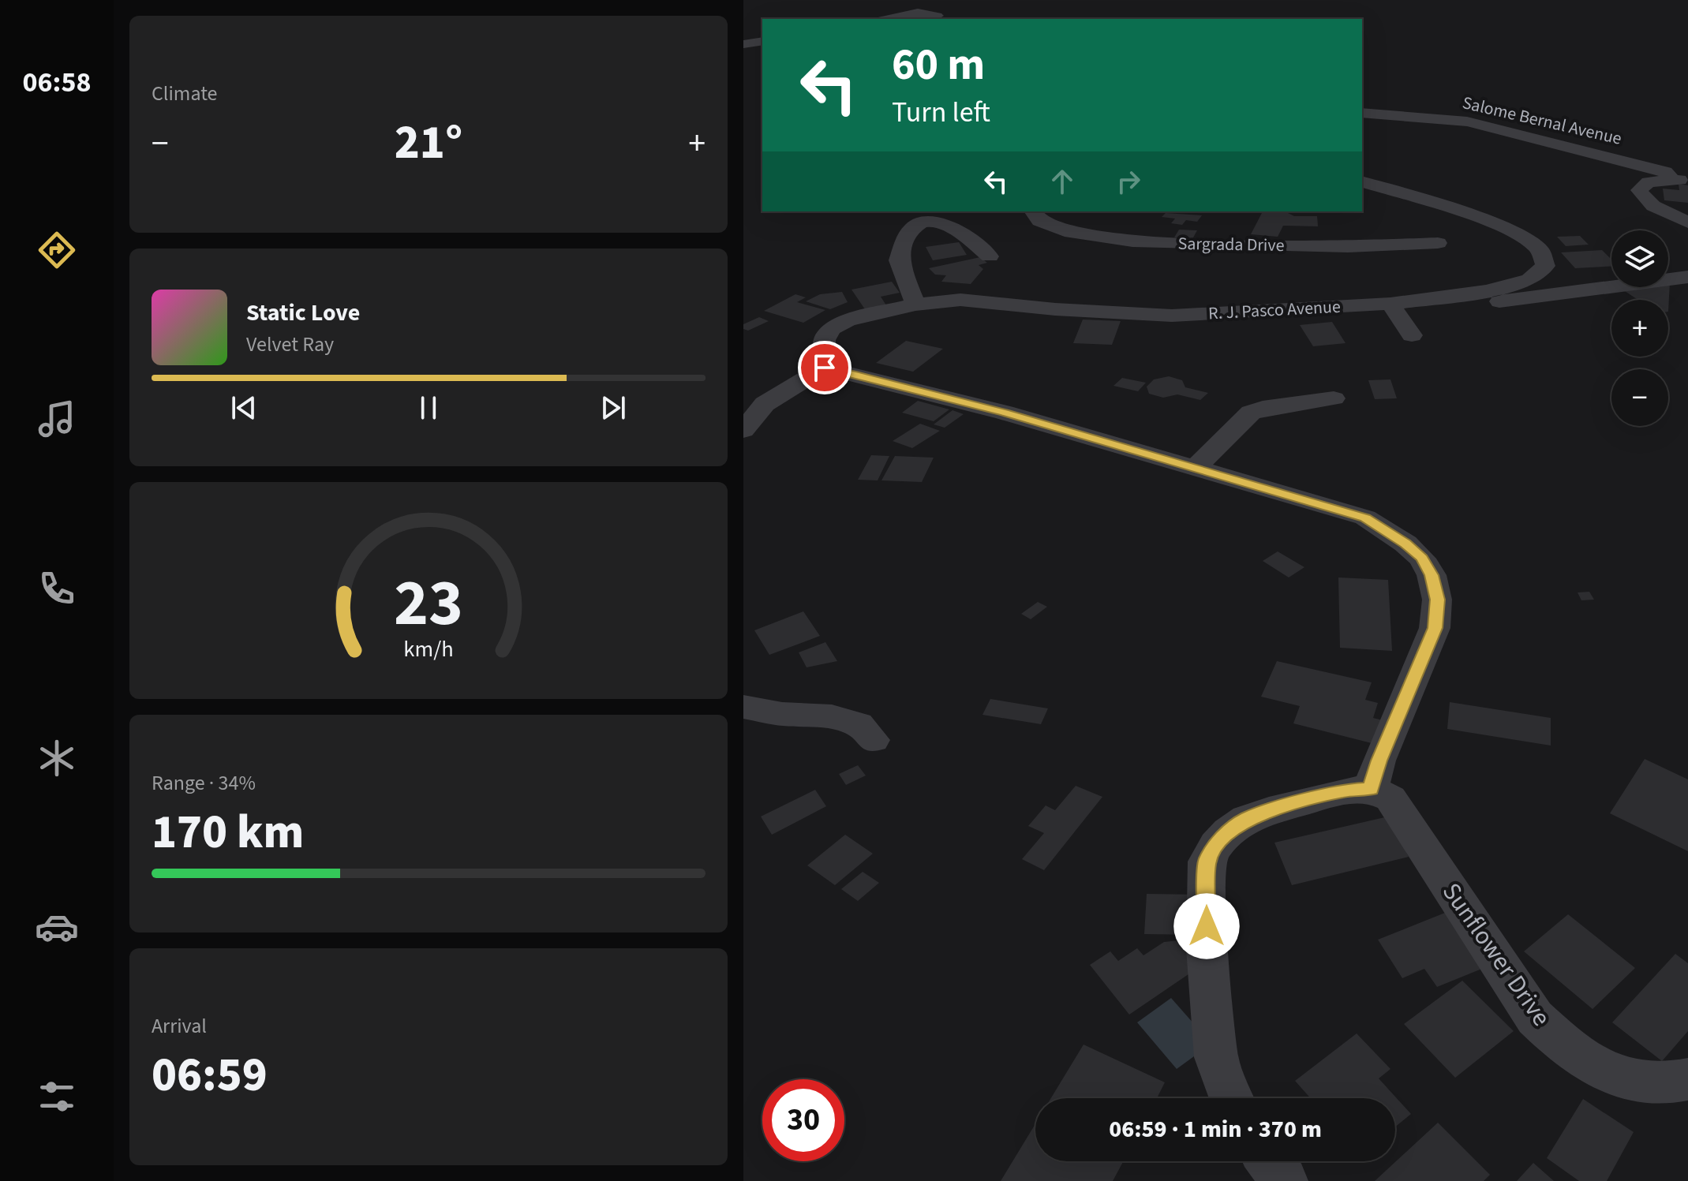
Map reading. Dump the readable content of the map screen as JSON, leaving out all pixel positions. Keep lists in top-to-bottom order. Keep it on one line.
{"streets":{"street":["Salome Bernal Avenue","Sargrada Drive","R. J. Pasco Avenue","Sunflower Drive"]},"page":{"tabs":"06:58","tile":["Climate",["Range · 34%","170 km"],["Arrival","06:59"]],"turn":["60 m","Turn left"],"heat":["−","21°","+"],"map_buttons":["+","−"],"song":["Static Love","Velvet Ray"],"limit":"30","trip":"06:59 · 1 min · 370 m","gauge":["23","km/h"]}}
